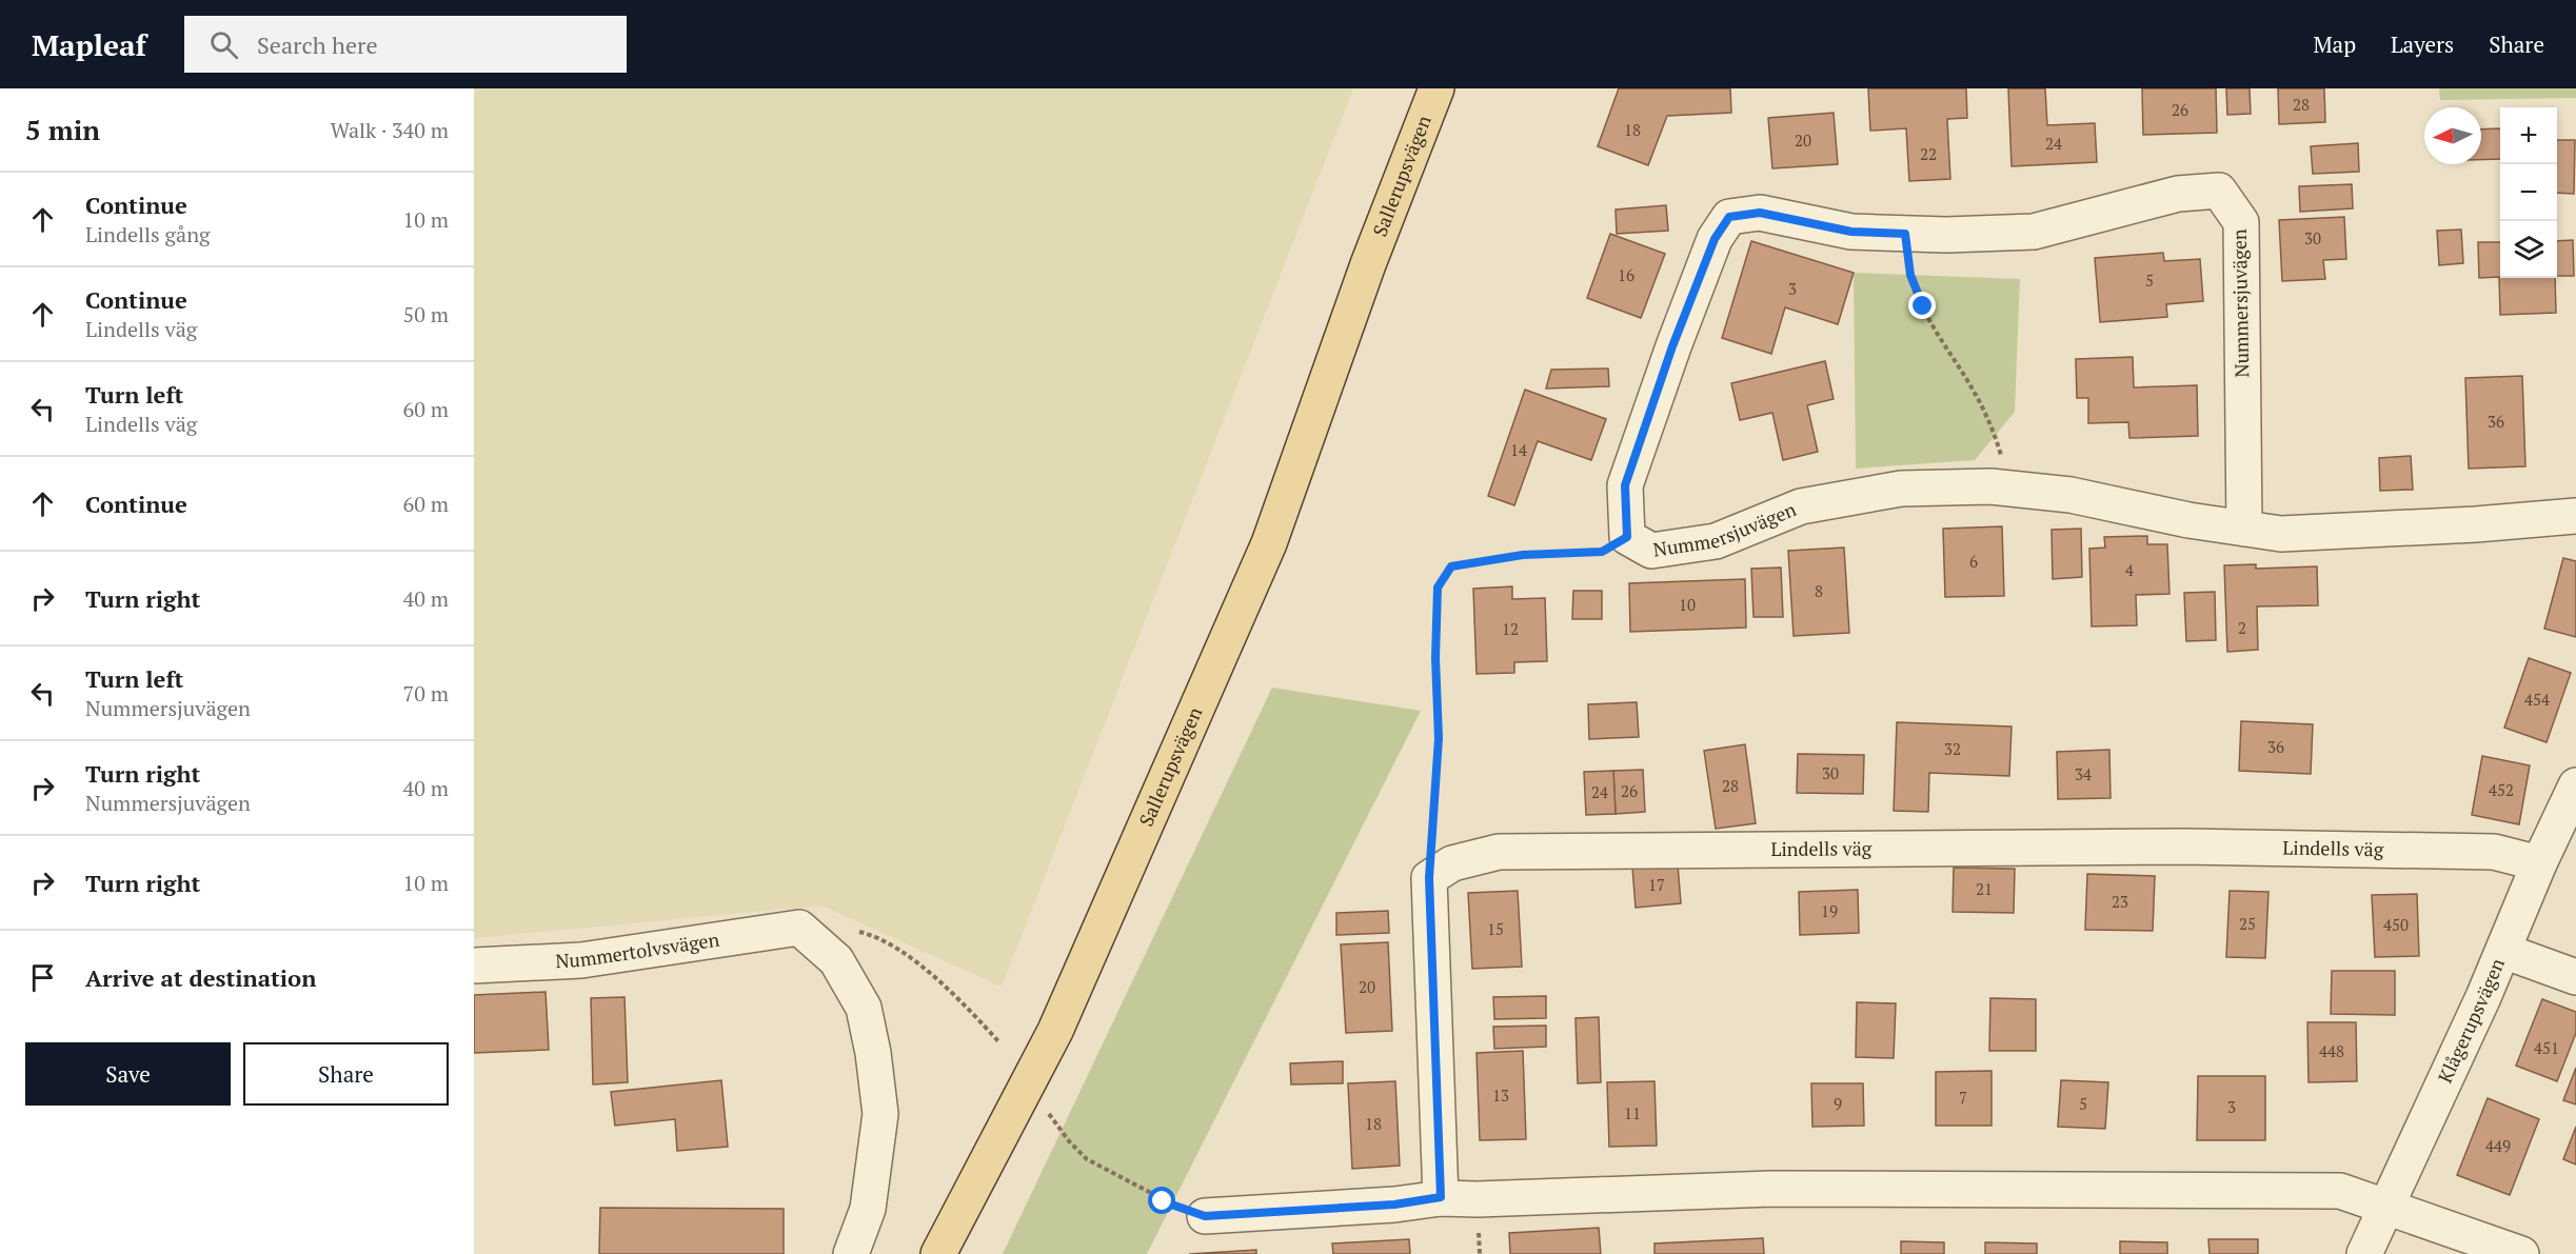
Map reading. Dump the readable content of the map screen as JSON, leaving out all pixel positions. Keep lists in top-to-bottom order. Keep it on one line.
{"streets":{"main road":["Sallerupsvägen"],"street":["Nummersjuvägen","Lindells väg","Nummertolvsvägen","Klågerupsvägen"]},"crossings":[["Lindells väg","Klågerupsvägen"]],"house_numbers":["28","26","18","20","24","22","30","16","5","3","36","14","6","4","8","10","2","12","454","36","32","30","34","28","452","26","24","17","21","23","19","25","450","15","20","451","448","13","7","9","5","3","11","18","449"],"north":"left","page":{"header":"Mapleaf","search":"Search here","nav":["Map","Layers","Share"],"heading":["5 min","Walk · 340 m"],"map_buttons":["+","−"],"list":[["Continue","Lindells gång","10 m"],["Continue","Lindells väg","50 m"],["Turn left","Lindells väg","60 m"],["Continue","60 m"],["Turn right","40 m"],["Turn left","Nummersjuvägen","70 m"],["Turn right","Nummersjuvägen","40 m"],["Turn right","10 m"],"Arrive at destination"],"buttons":["Save","Share"]}}
